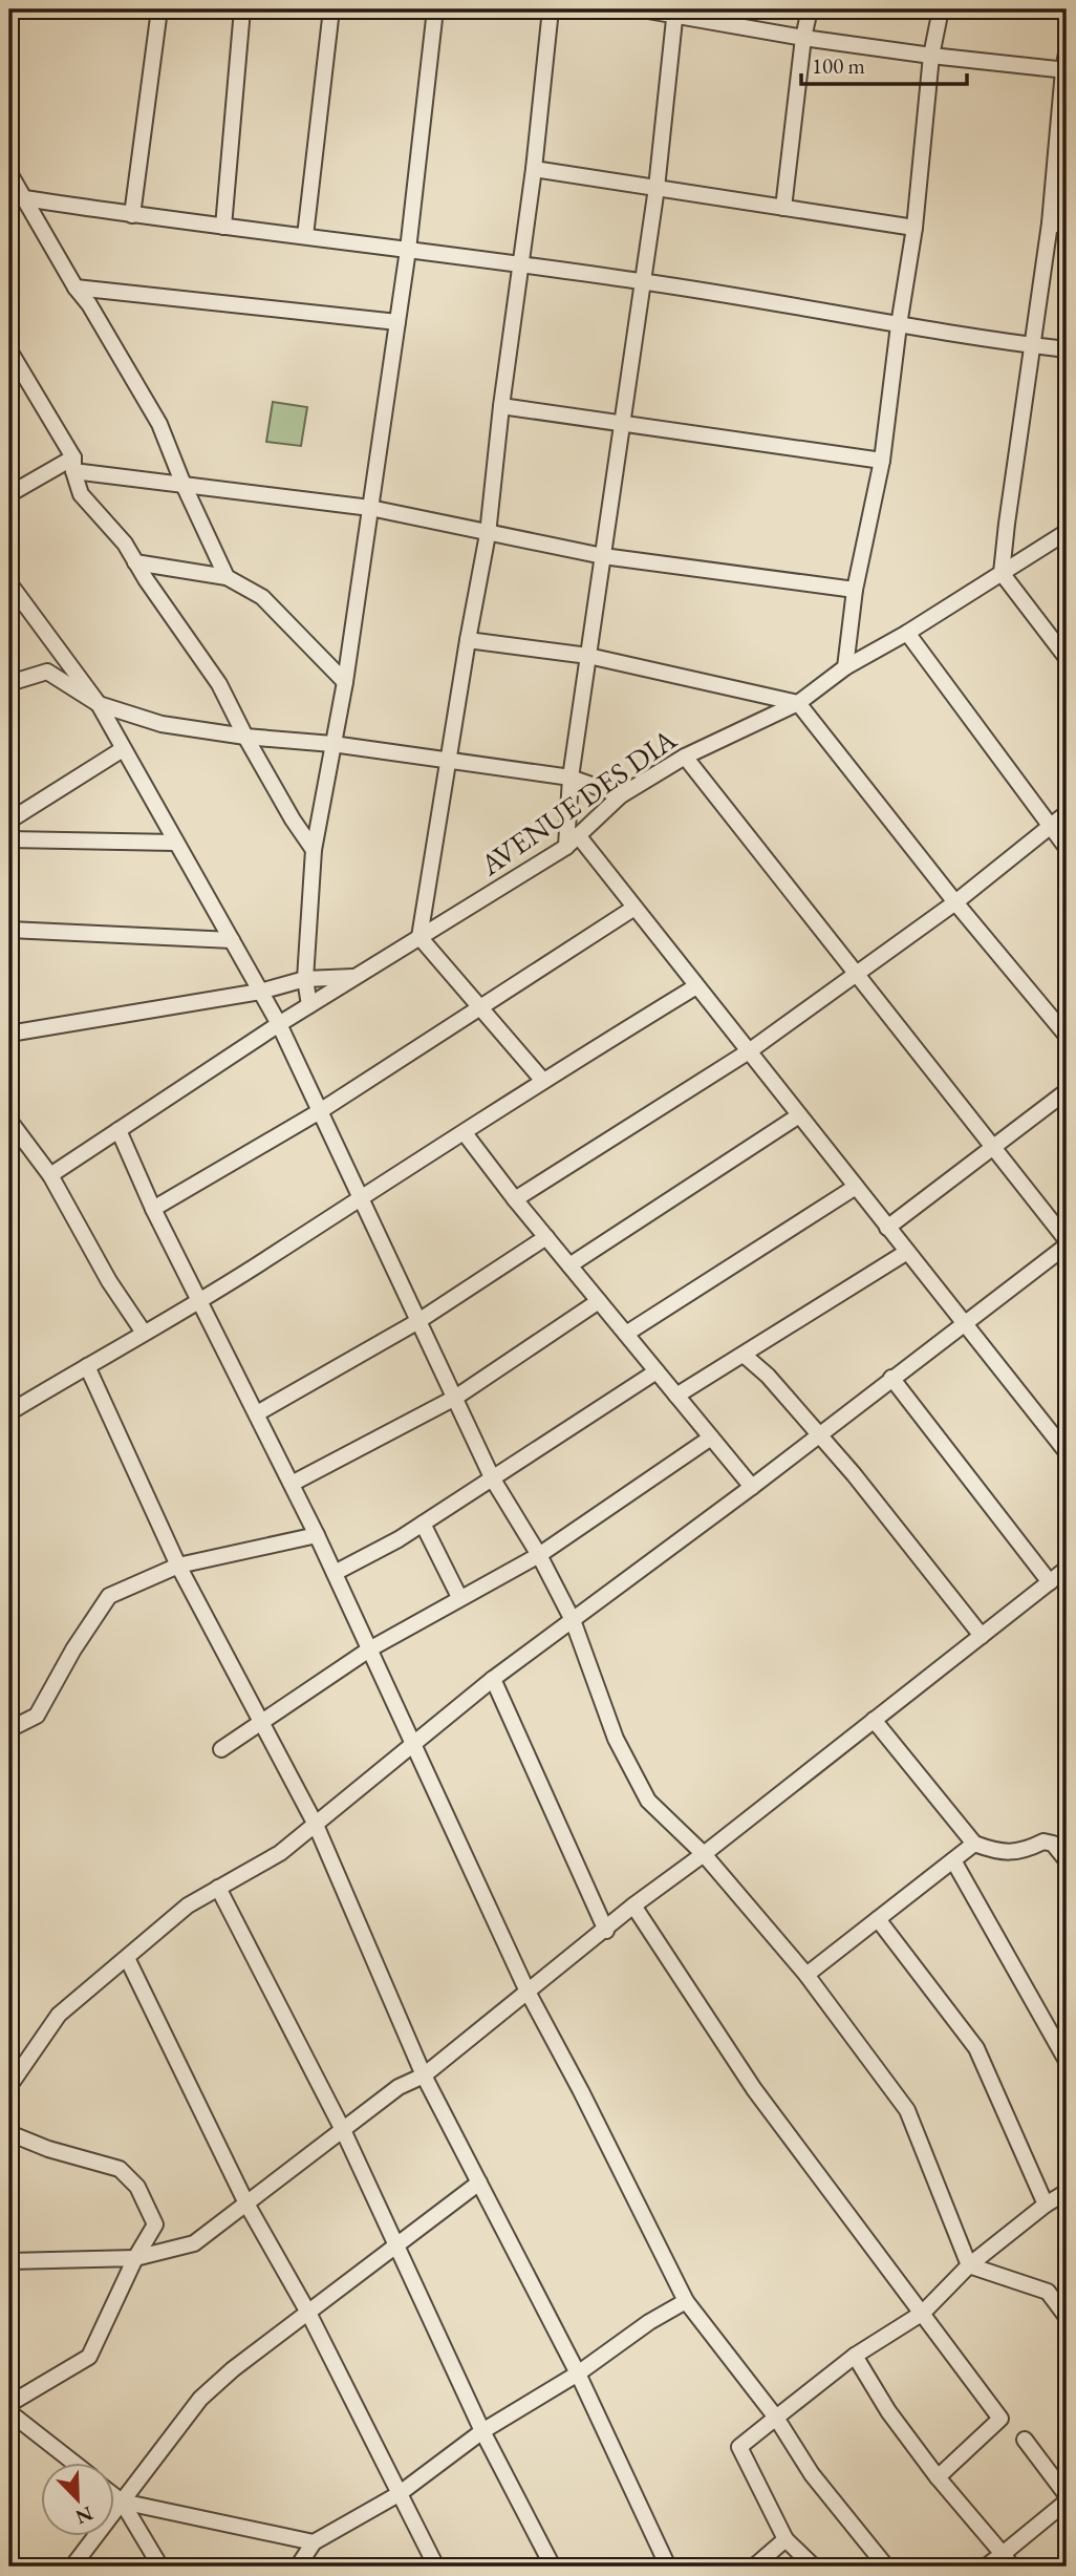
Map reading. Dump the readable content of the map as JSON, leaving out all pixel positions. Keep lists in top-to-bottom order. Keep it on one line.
{"streets":{"street":["AVENUE DES DIA"]},"scale_bar":"100 m","north":"bottom right"}
